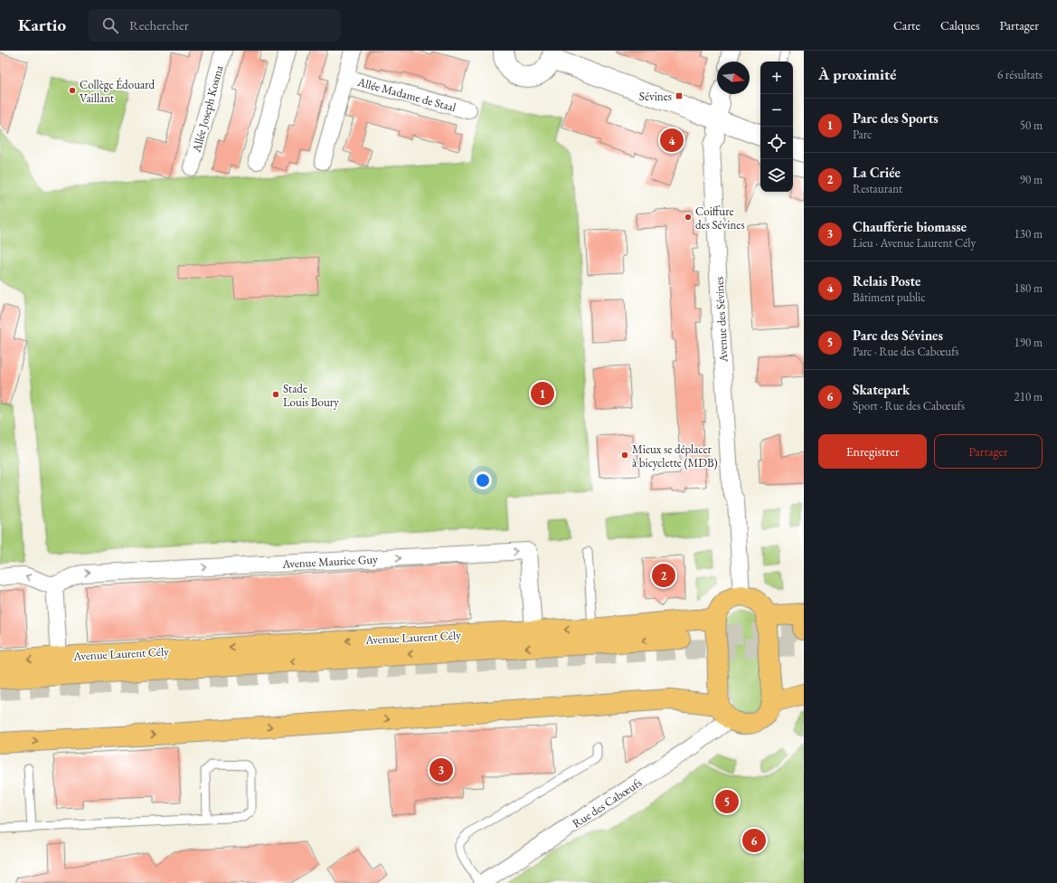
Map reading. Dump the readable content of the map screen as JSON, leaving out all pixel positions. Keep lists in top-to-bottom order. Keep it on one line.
{"streets":{"main road":["Avenue Laurent Cély"],"street":["Allée Madame de Staal","Allée Joseph Kosma","Avenue des Sévines","Avenue Maurice Guy","Rue des Cabœufs"]},"crossings":[["Avenue Maurice Guy","Avenue Laurent Cély"]],"one_way":["Avenue Maurice Guy"],"places":{"other":["Collège Édouard Vaillant","Coiffure des Sévines","Stade Louis Boury","Mieux se déplacer à bicyclette (MDB)"],"transit":["Sévines"]},"north":"right","page":{"header":"Kartio","search":"Rechercher","nav":["Carte","Calques","Partager"],"heading":["À proximité","6 résultats"],"map_buttons":["+","−"],"list":[{"mark":"1","name":"Parc des Sports","note":"Parc","value":"50 m"},{"mark":"2","name":"La Criée","note":"Restaurant","value":"90 m"},{"mark":"3","name":"Chaufferie biomasse","note":"Lieu · Avenue Laurent Cély","value":"130 m"},{"mark":"4","name":"Relais Poste","note":"Bâtiment public","value":"180 m"},{"mark":"5","name":"Parc des Sévines","note":"Parc · Rue des Cabœufs","value":"190 m"},{"mark":"6","name":"Skatepark","note":"Sport · Rue des Cabœufs","value":"210 m"}],"pins":["4","1","2","3","5","6"],"buttons":["Enregistrer","Partager"]}}
